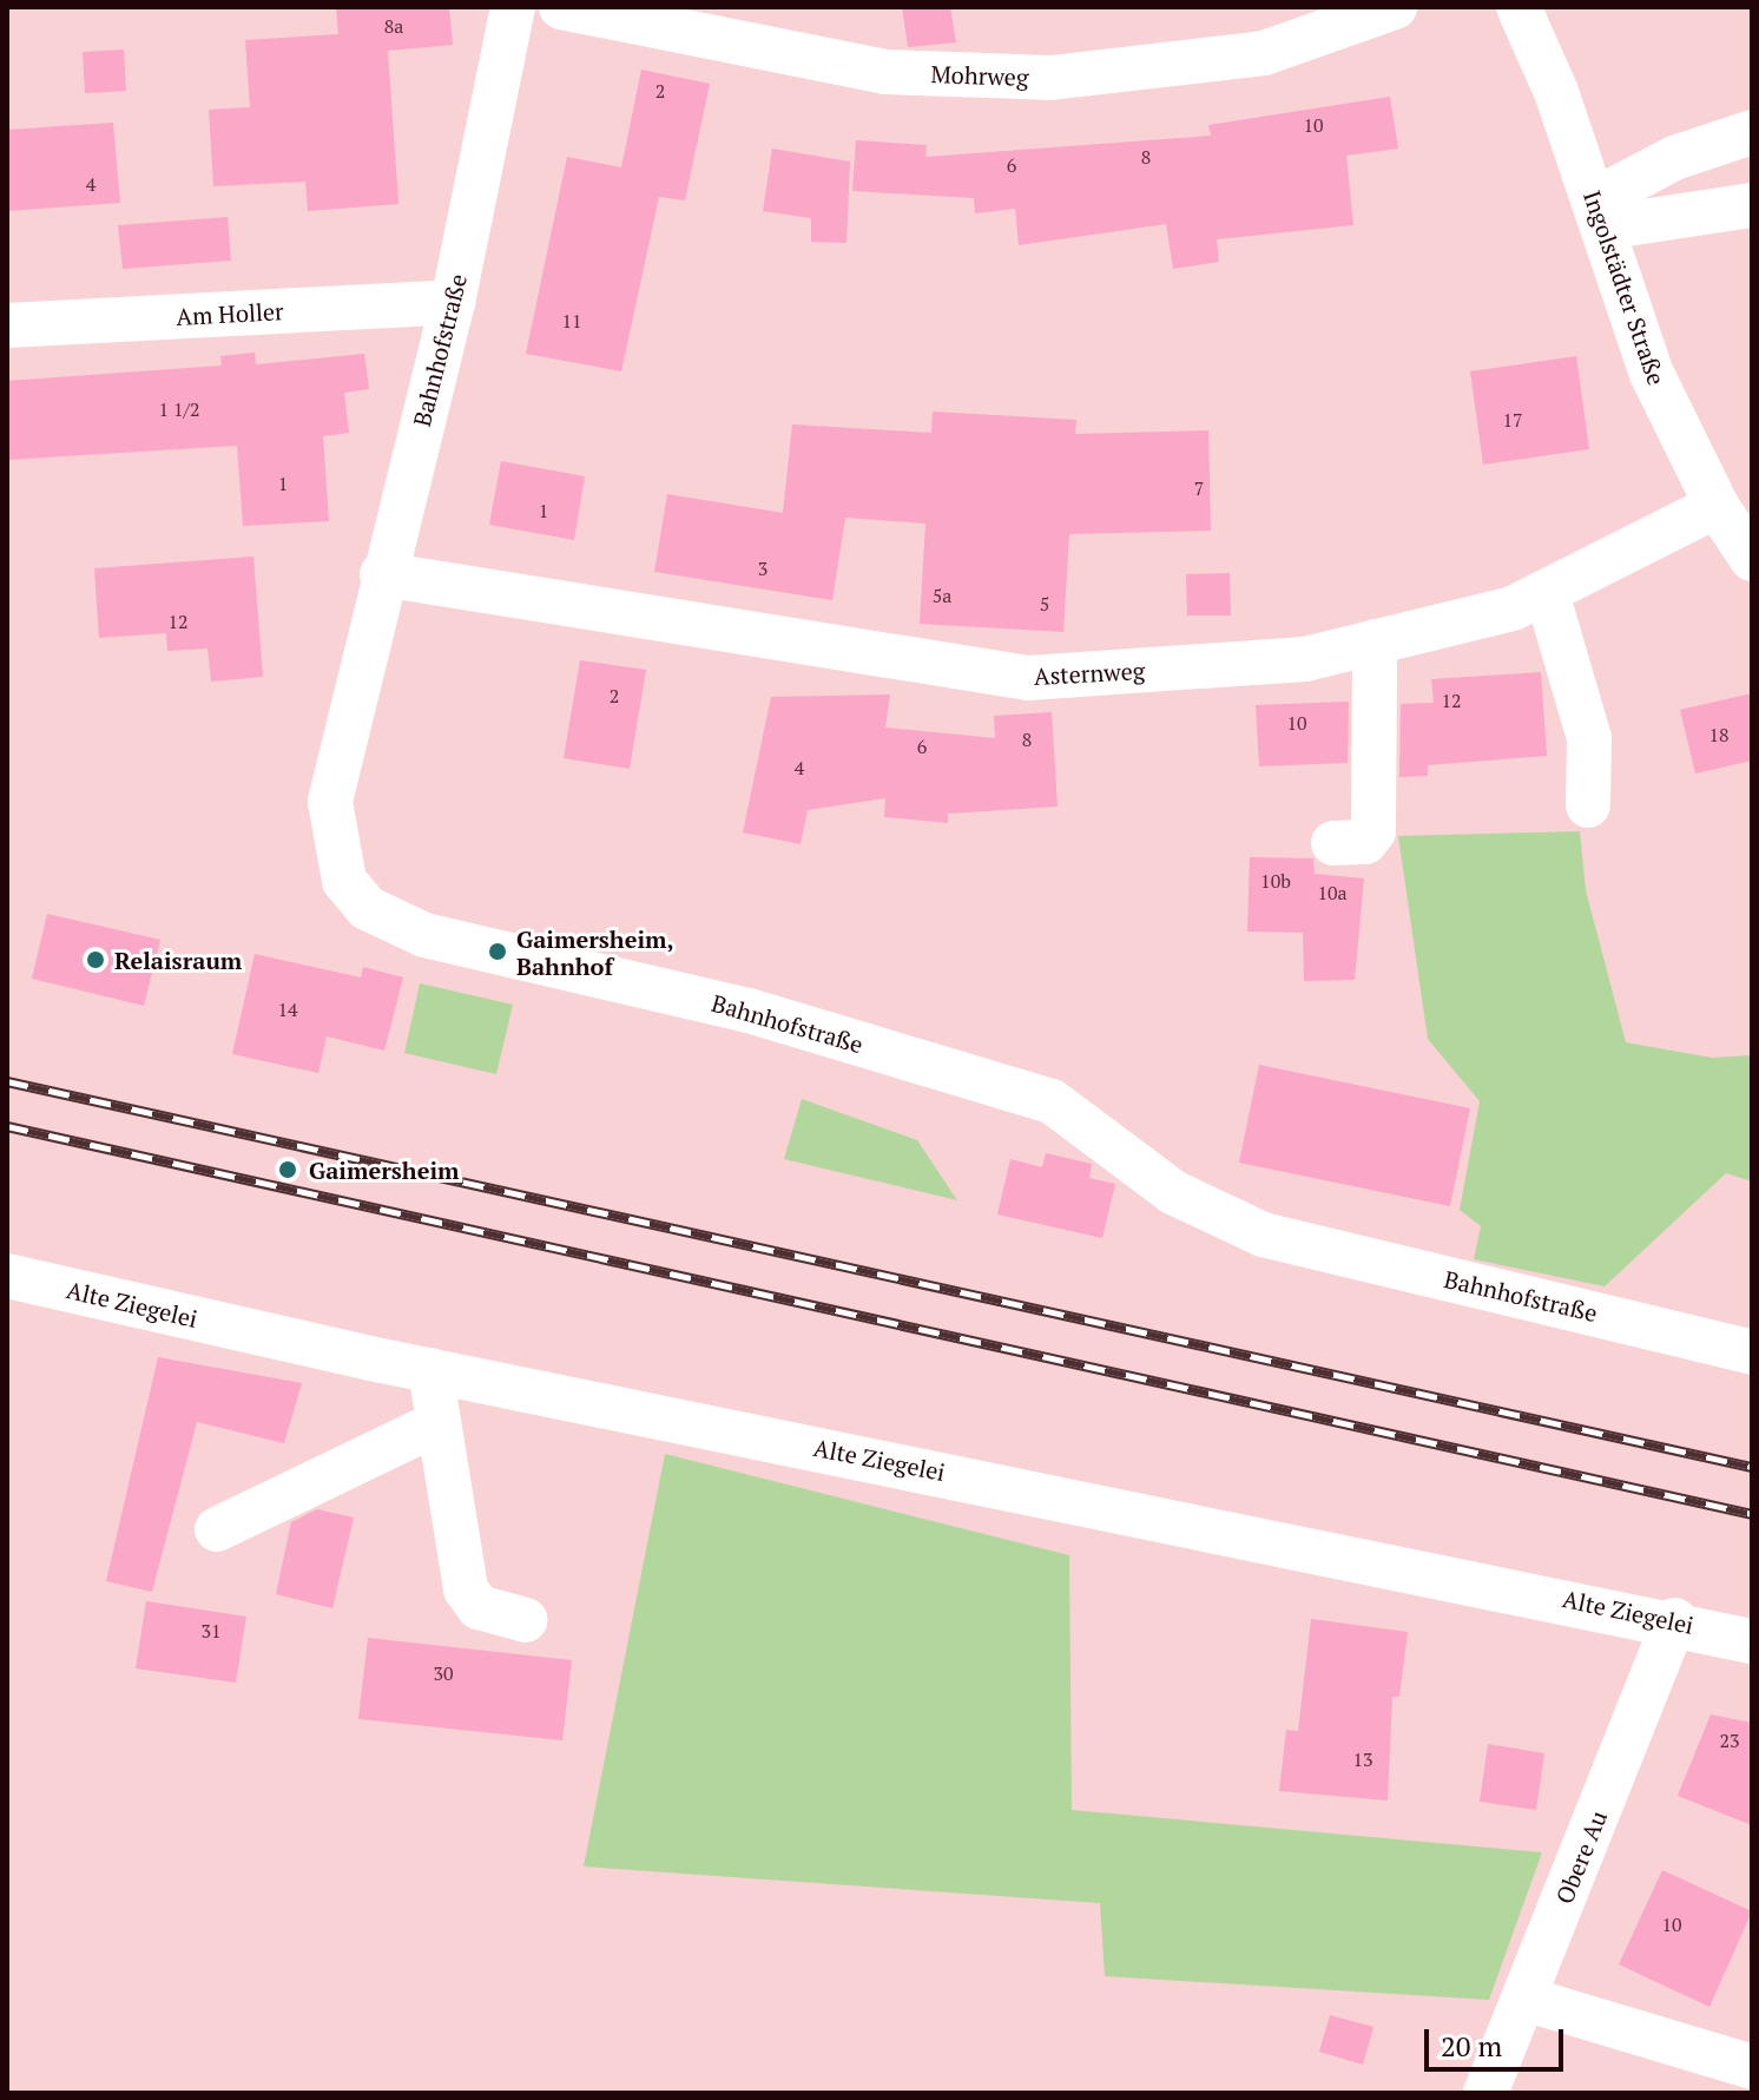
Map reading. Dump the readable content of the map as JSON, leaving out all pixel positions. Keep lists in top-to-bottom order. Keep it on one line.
{"streets":{"street":["Mohrweg","Ingolstädter Straße","Am Holler","Bahnhofstraße","Asternweg","Alte Ziegelei","Obere Au"]},"crossings":[["Ingolstädter Straße","Asternweg"],["Am Holler","Bahnhofstraße"],["Bahnhofstraße","Asternweg"],["Alte Ziegelei","Obere Au"]],"places":["Gaimersheim, Bahnhof","Relaisraum","Gaimersheim"],"house_numbers":["8a","2","10","8","6","4","11","1 1/2","17","1","7","1","3","5a","5","12","2","12","10","18","8","6","4","10b","10a","14","31","30","23","13","10"],"scale_bar":"20 m"}
